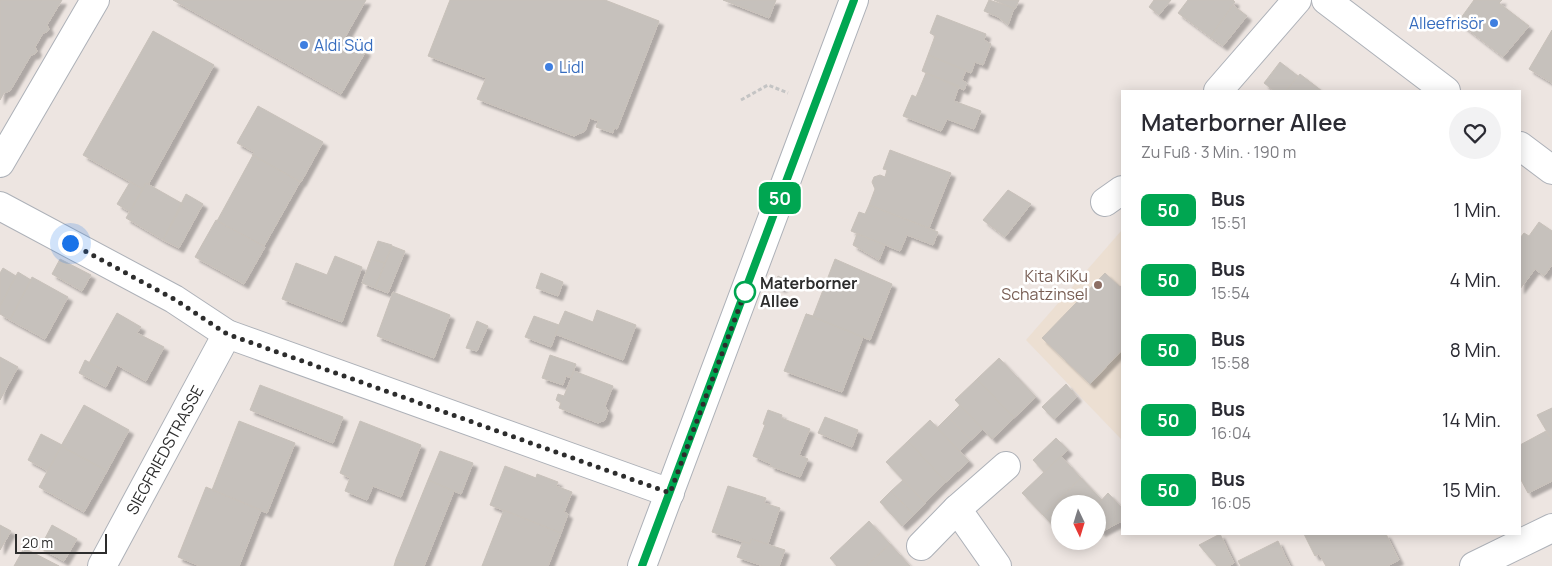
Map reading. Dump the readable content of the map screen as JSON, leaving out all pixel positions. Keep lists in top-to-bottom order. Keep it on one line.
{"streets":{"street":["SIEGFRIEDSTRASSE"]},"places":["Alleefrisör","Aldi Süd","Lidl","Kita KiKu Schatzinsel","Materborner Allee"],"lines":["bus line 50"],"scale_bar":"20 m","north":"bottom","page":{"on_map":"50","heading":["Materborner Allee","Zu Fuß · 3 Min. · 190 m"],"list":[{"mark":"50","name":"Bus","note":"15:51","value":"1 Min."},{"mark":"50","name":"Bus","note":"15:54","value":"4 Min."},{"mark":"50","name":"Bus","note":"15:58","value":"8 Min."},{"mark":"50","name":"Bus","note":"16:04","value":"14 Min."},{"mark":"50","name":"Bus","note":"16:05","value":"15 Min."}],"scale":"20 m"}}
